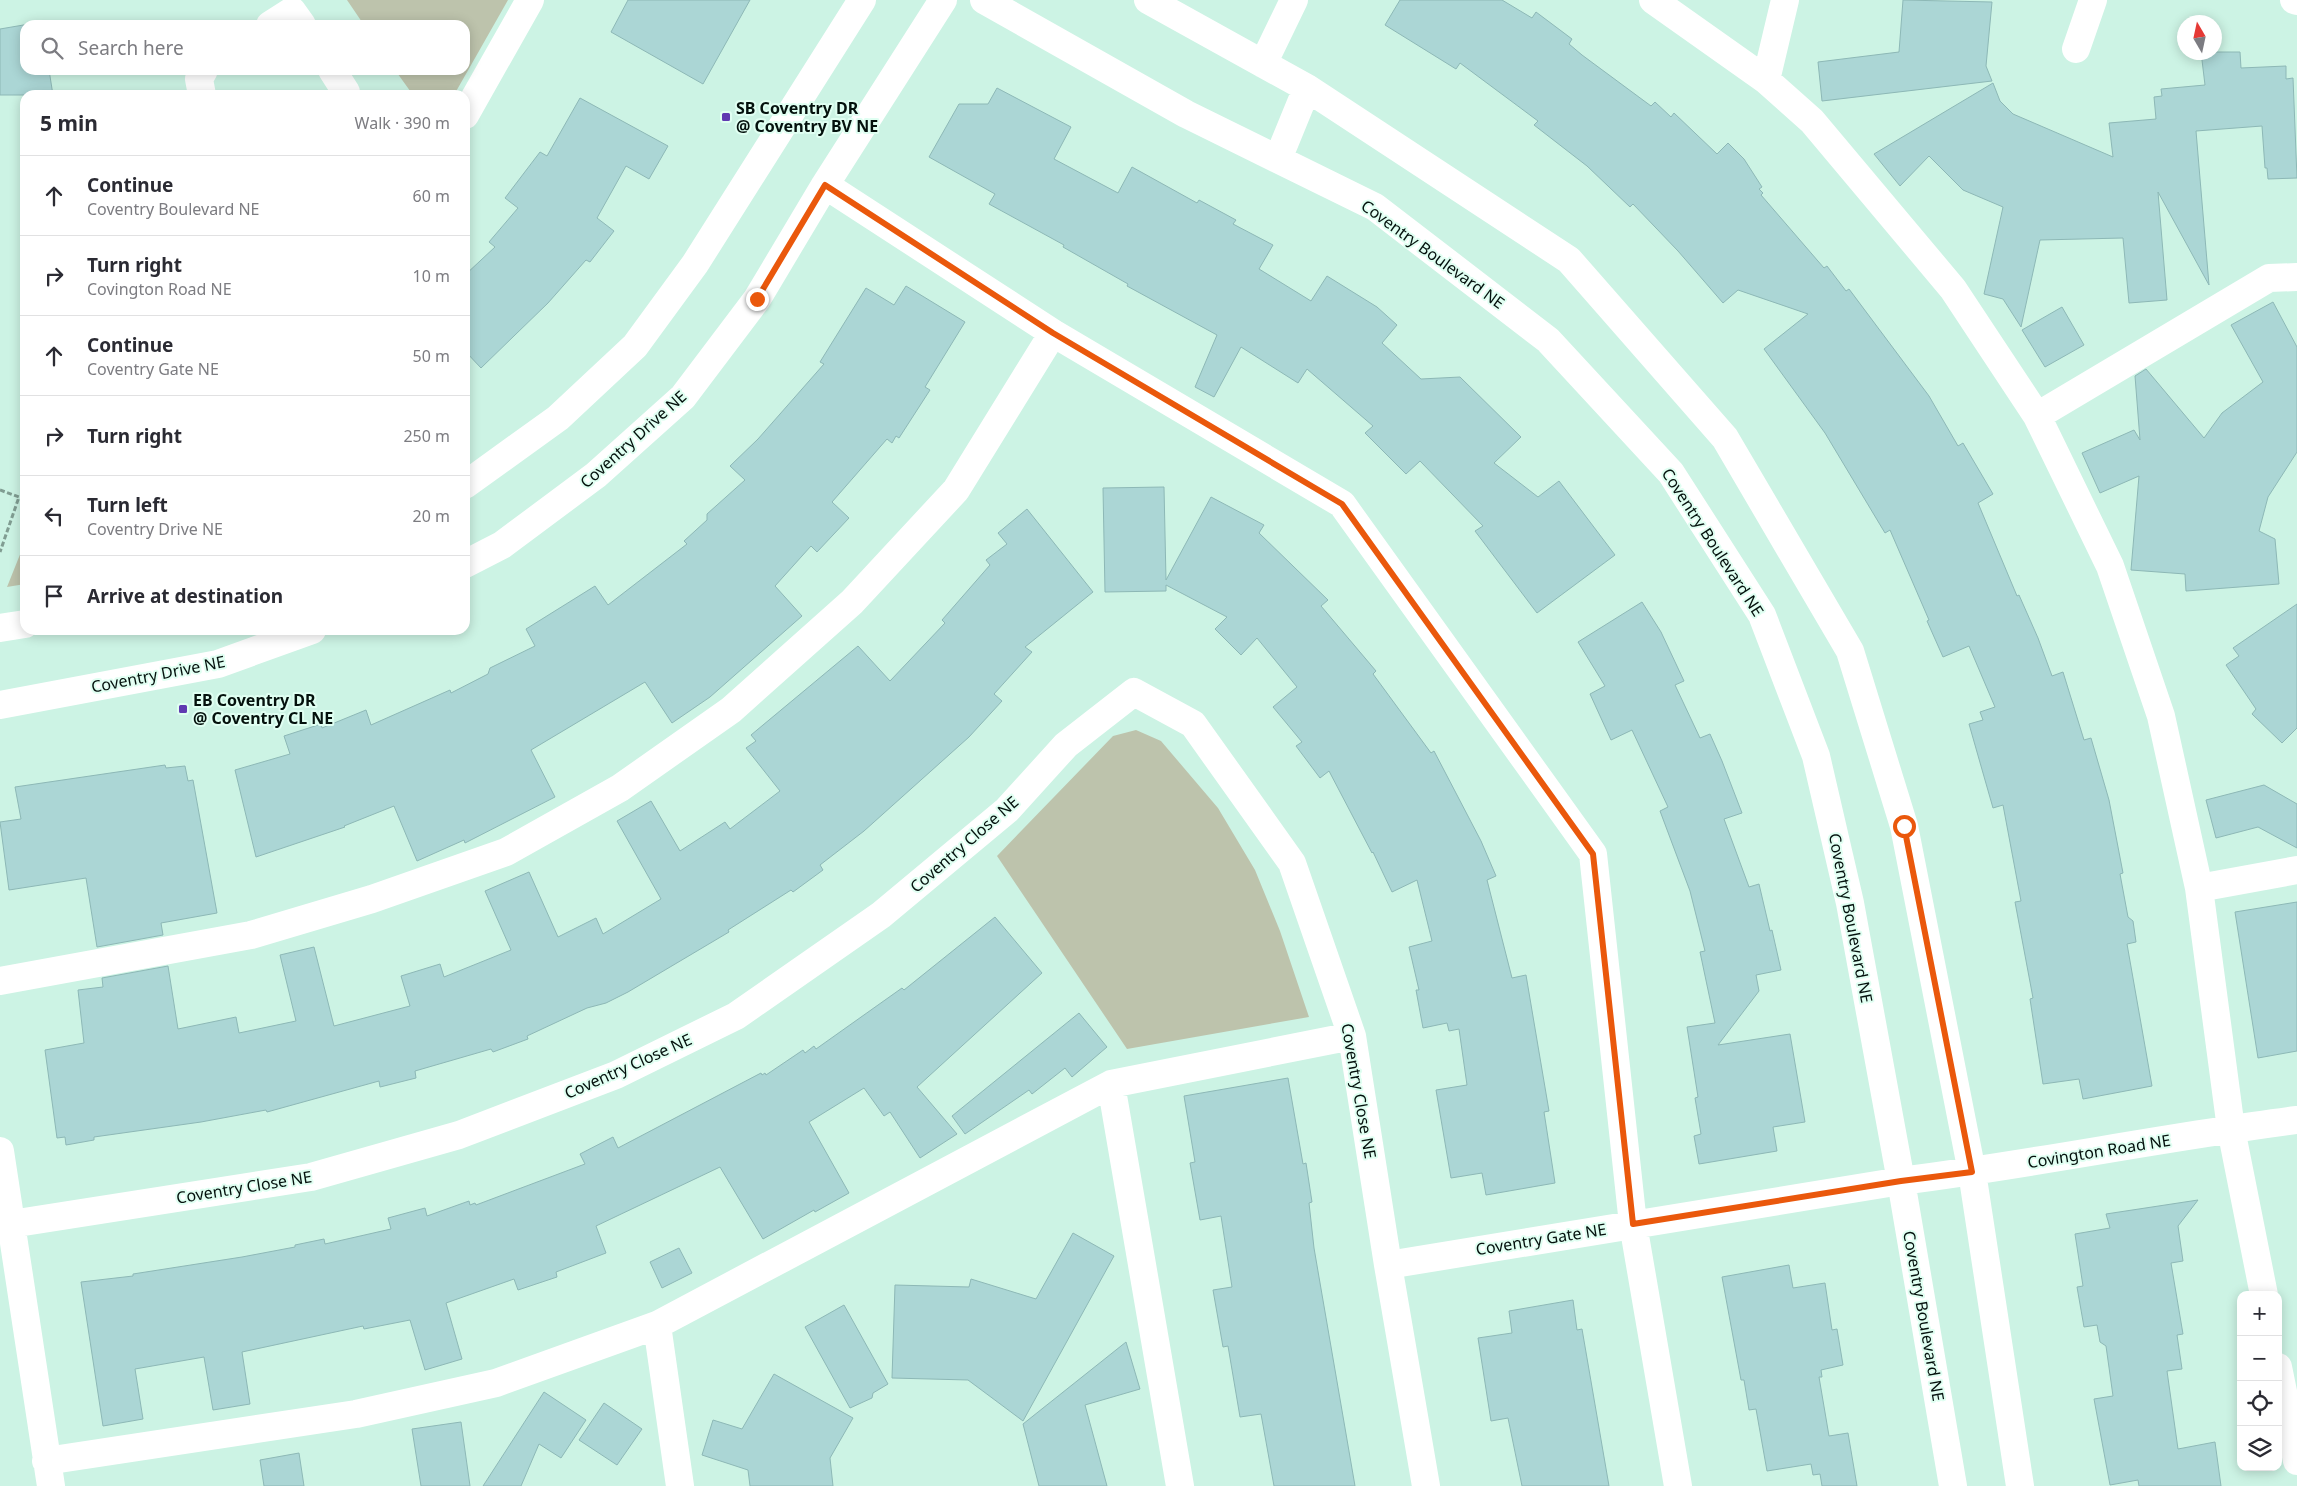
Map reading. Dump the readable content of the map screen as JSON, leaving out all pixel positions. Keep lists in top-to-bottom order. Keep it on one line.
{"streets":{"street":["Coventry Boulevard NE","Coventry Drive NE","Coventry Close NE","Covington Road NE","Coventry Gate NE"]},"crossings":[["Coventry Boulevard NE","Covington Road NE"],["Coventry Boulevard NE","Coventry Gate NE"],["Coventry Close NE","Coventry Gate NE"],["Covington Road NE","Coventry Gate NE"]],"places":{"transit":["SB Coventry DR @ Coventry BV NE","EB Coventry DR @ Coventry CL NE"]},"north":"top","page":{"search":"Search here","heading":["5 min","Walk · 390 m"],"list":[["Continue","Coventry Boulevard NE","60 m"],["Turn right","Covington Road NE","10 m"],["Continue","Coventry Gate NE","50 m"],["Turn right","250 m"],["Turn left","Coventry Drive NE","20 m"],"Arrive at destination"],"map_buttons":["+","−"]}}
